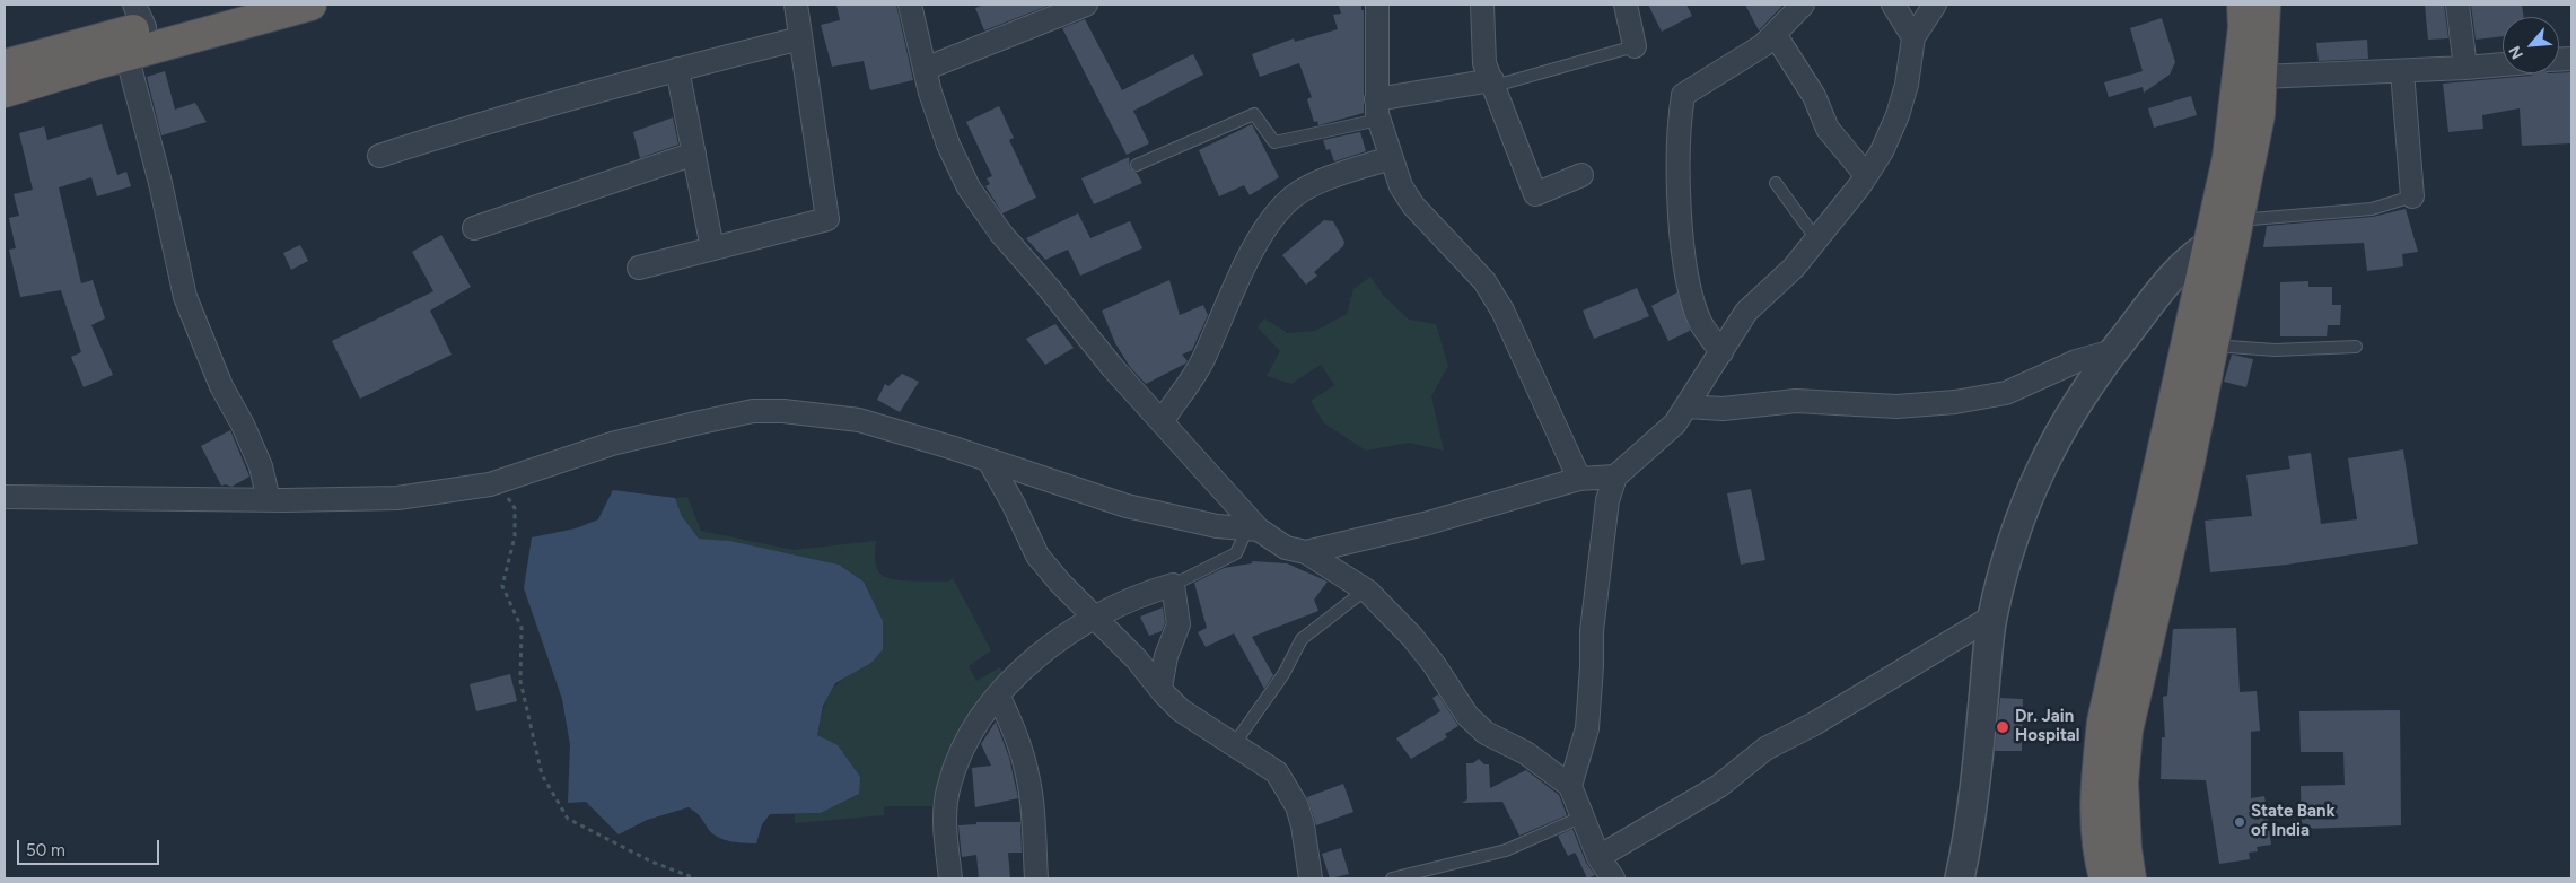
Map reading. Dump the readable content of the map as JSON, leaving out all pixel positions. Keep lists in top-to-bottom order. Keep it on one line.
{"places":["Dr. Jain Hospital","State Bank of India"],"scale_bar":"50 m","north":"bottom left"}
